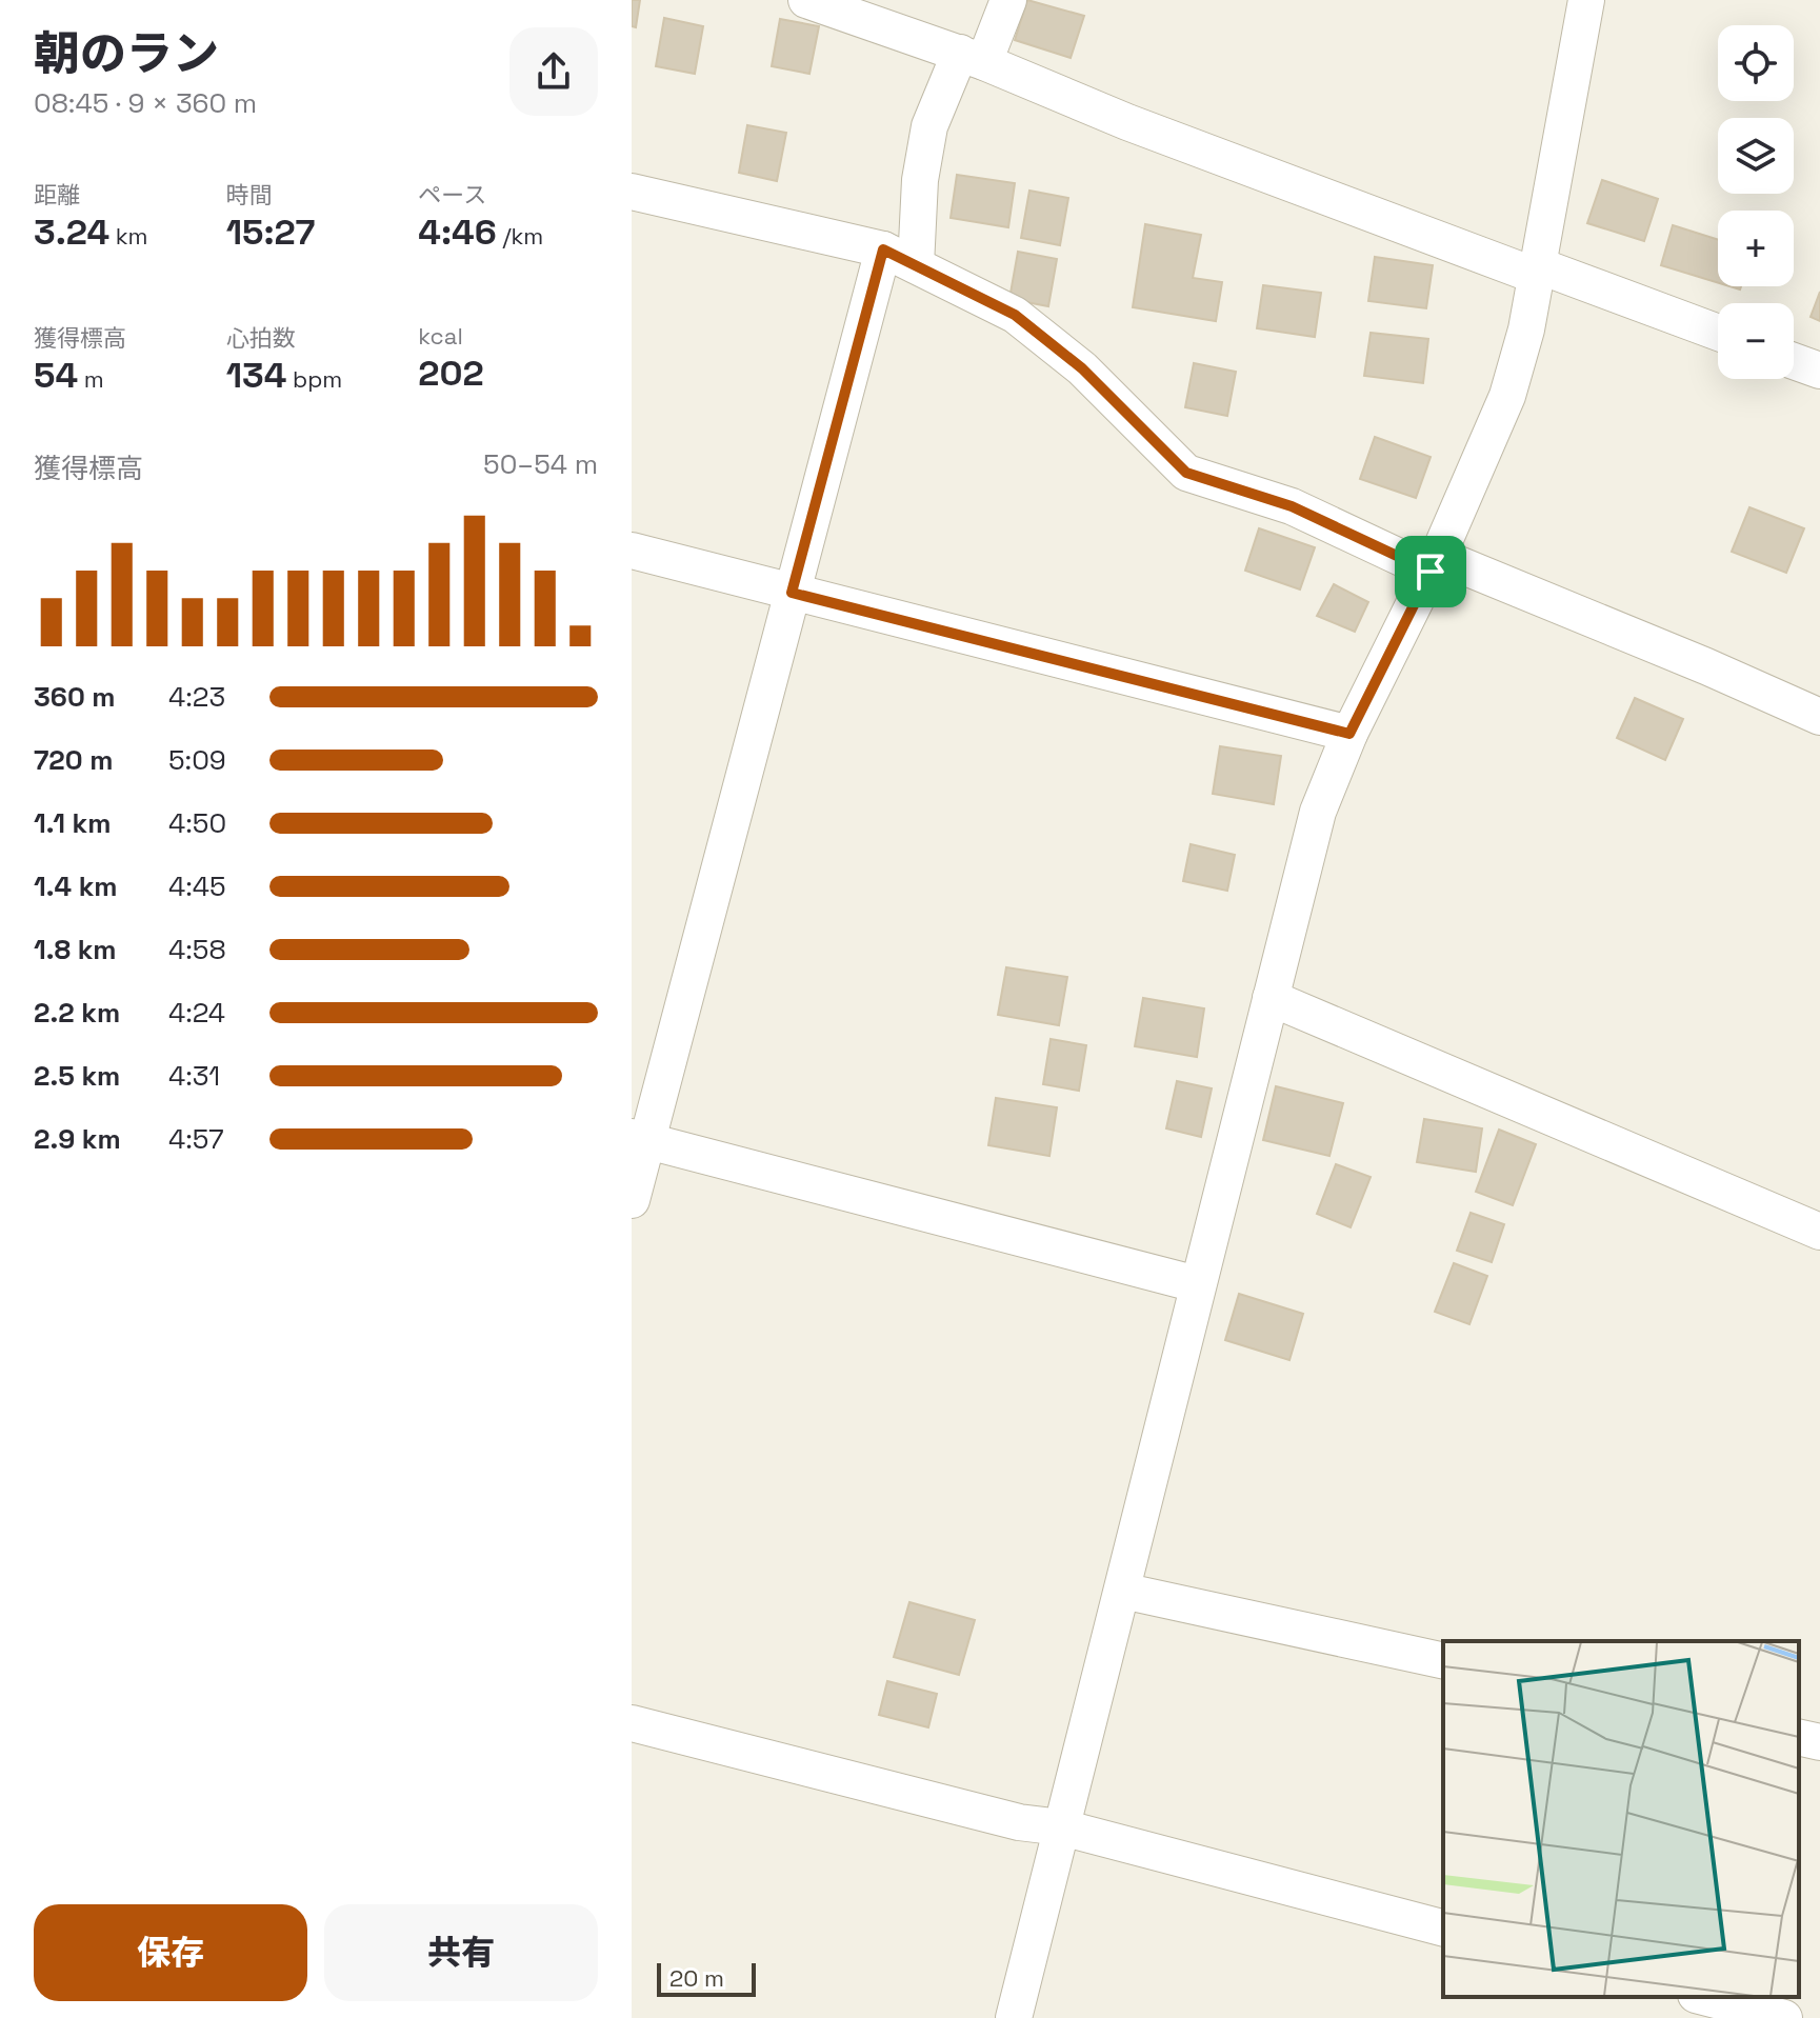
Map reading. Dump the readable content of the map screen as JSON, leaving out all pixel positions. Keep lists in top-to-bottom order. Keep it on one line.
{"scale_bar":"20 m","page":{"heading":["朝のラン","08:45 · 9 × 360 m"],"map_buttons":["+","−"],"stats":[["距離","3.24 km"],["時間","15:27"],["ペース","4:46 /km"],["獲得標高","54 m"],["心拍数","134 bpm"],["kcal","202"]],"chart":["獲得標高","50–54 m"],"list":[{"name":"360 m","note":"4:23"},{"name":"720 m","note":"5:09"},{"name":"1.1 km","note":"4:50"},{"name":"1.4 km","note":"4:45"},{"name":"1.8 km","note":"4:58"},{"name":"2.2 km","note":"4:24"},{"name":"2.5 km","note":"4:31"},{"name":"2.9 km","note":"4:57"}],"buttons":["保存","共有"],"scale":"20 m"}}
